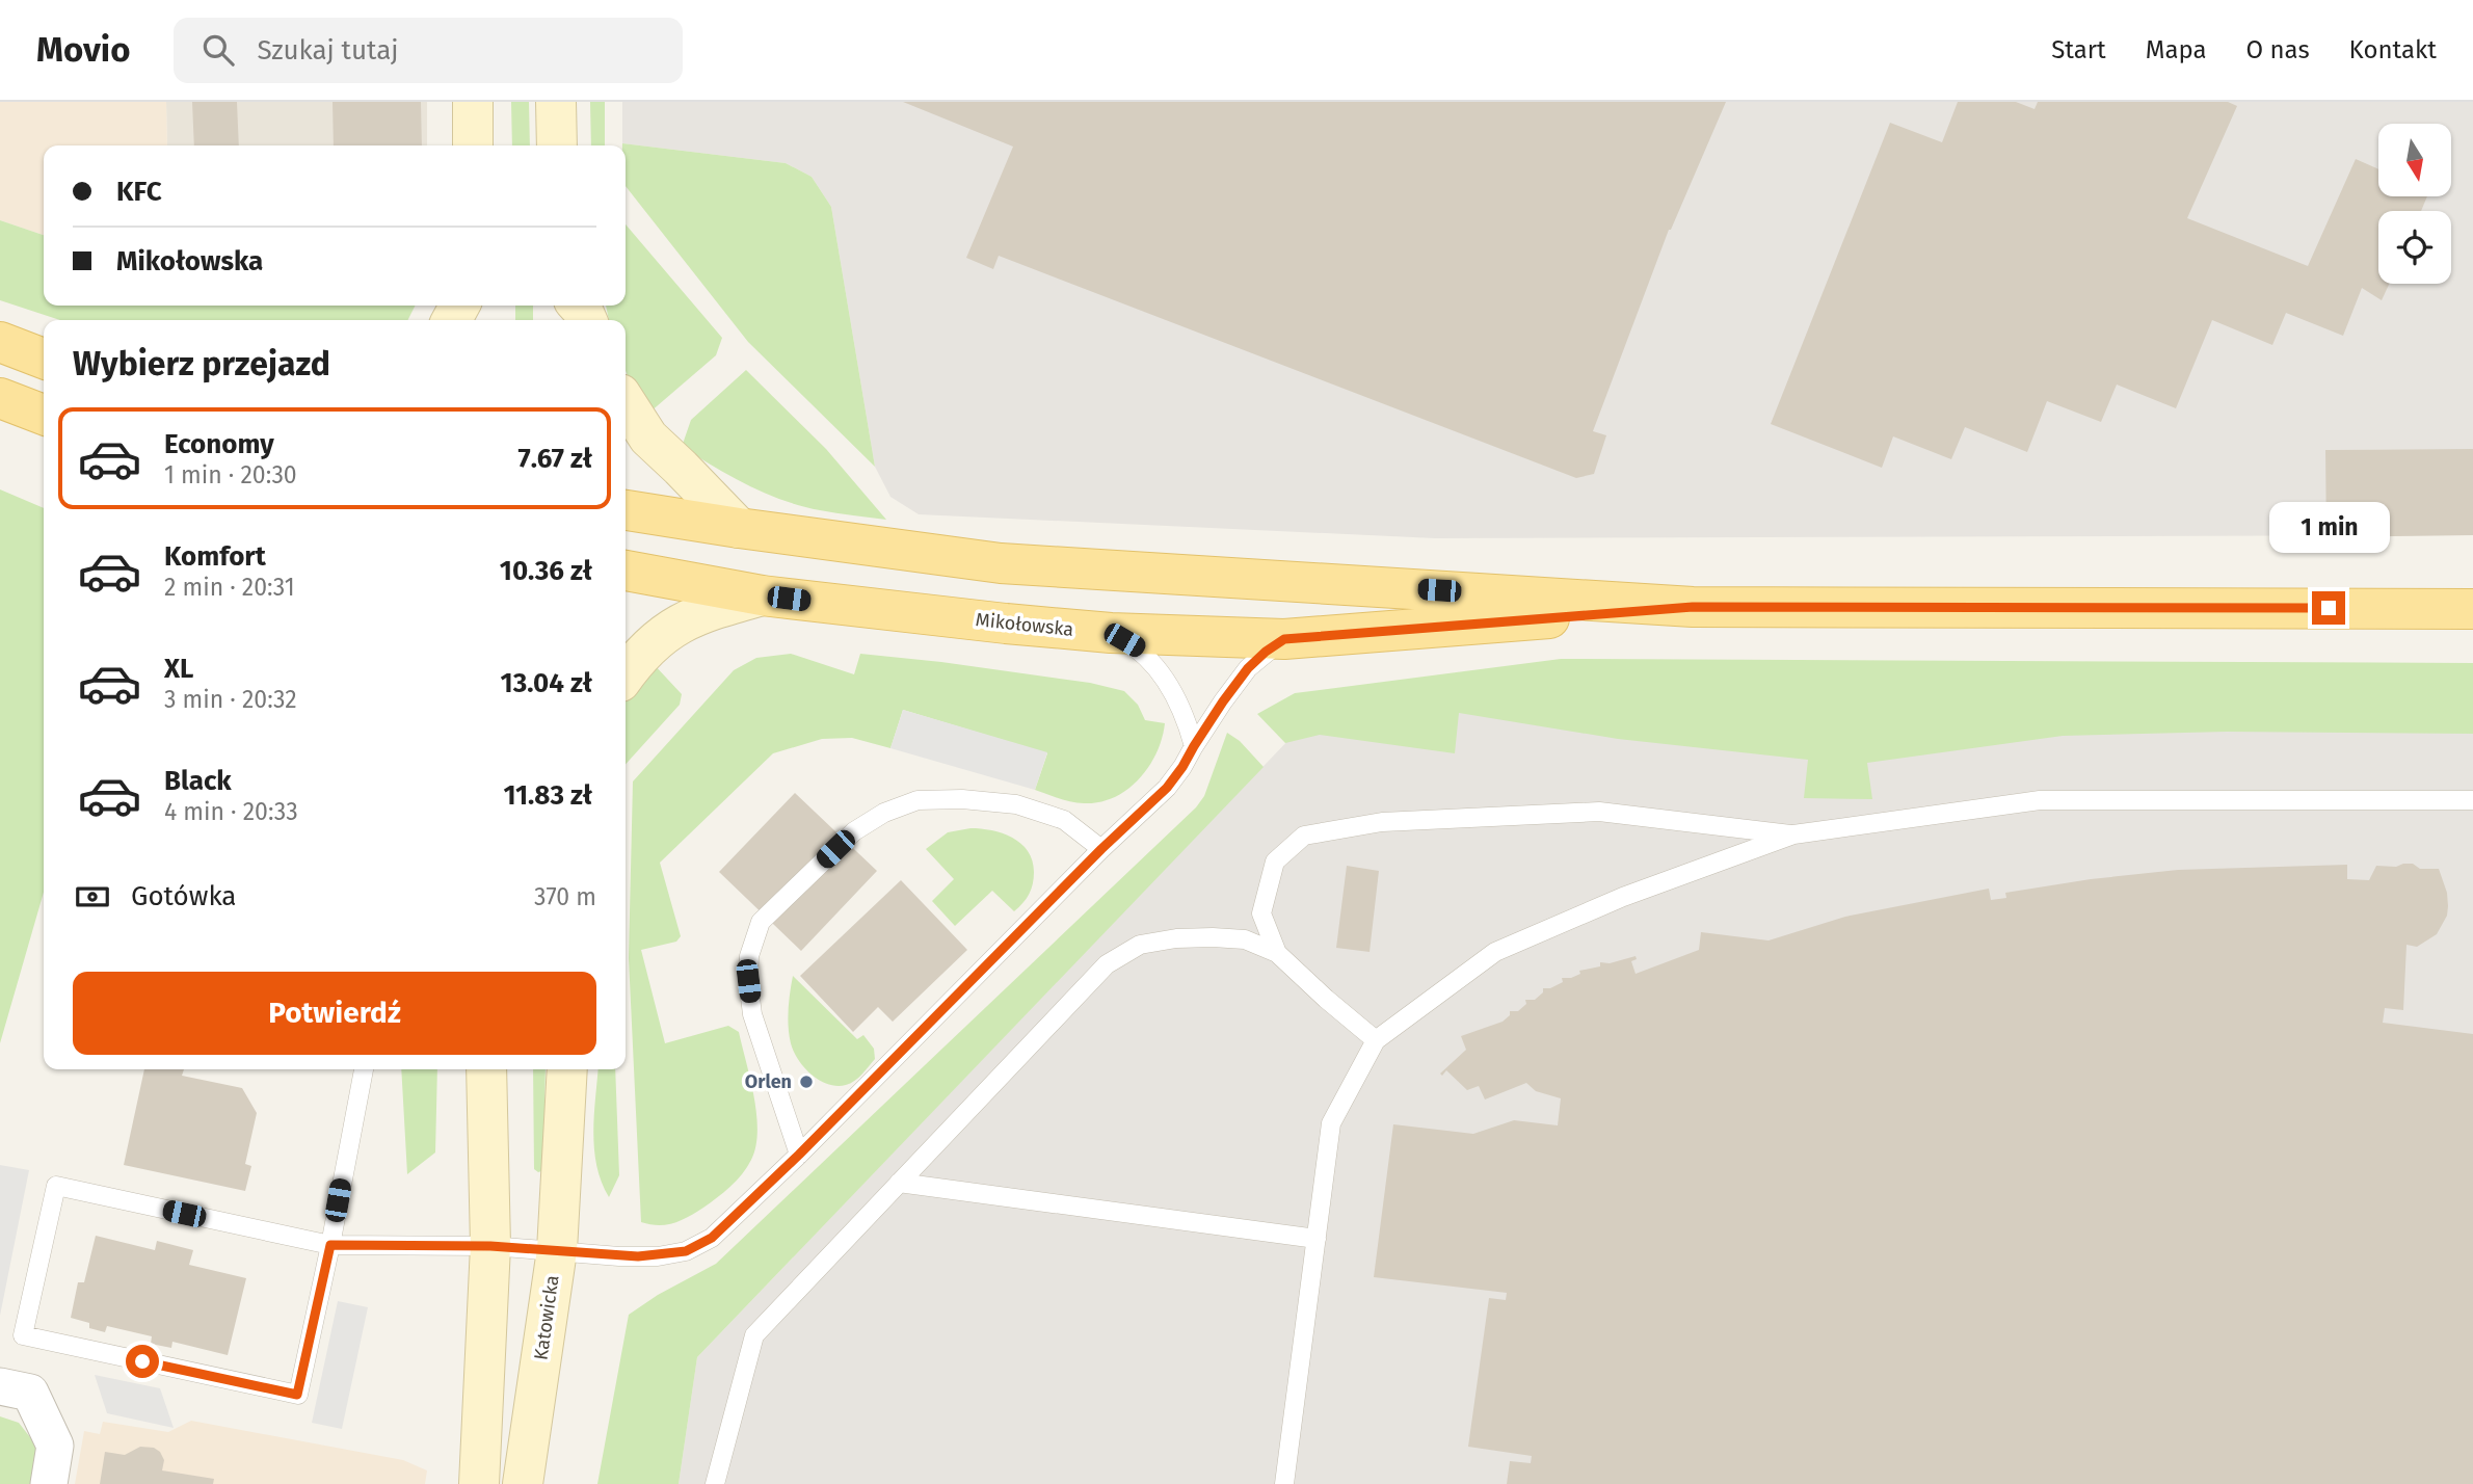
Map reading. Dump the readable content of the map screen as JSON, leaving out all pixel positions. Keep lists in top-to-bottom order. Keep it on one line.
{"streets":{"main road":["Mikołowska","Katowicka"]},"places":["Orlen"],"north":"bottom","page":{"header":"Movio","search":"Szukaj tutaj","nav":["Start","Mapa","O nas","Kontakt"],"banner":["KFC","Mikołowska"],"heading":"Wybierz przejazd","list":[{"name":"Economy","note":"1 min · 20:30","value":"7.67 zł"},{"name":"Komfort","note":"2 min · 20:31","value":"10.36 zł"},{"name":"XL","note":"3 min · 20:32","value":"13.04 zł"},{"name":"Black","note":"4 min · 20:33","value":"11.83 zł"}],"bubble":"1 min","pay":["Gotówka","370 m"],"buttons":"Potwierdź"}}
